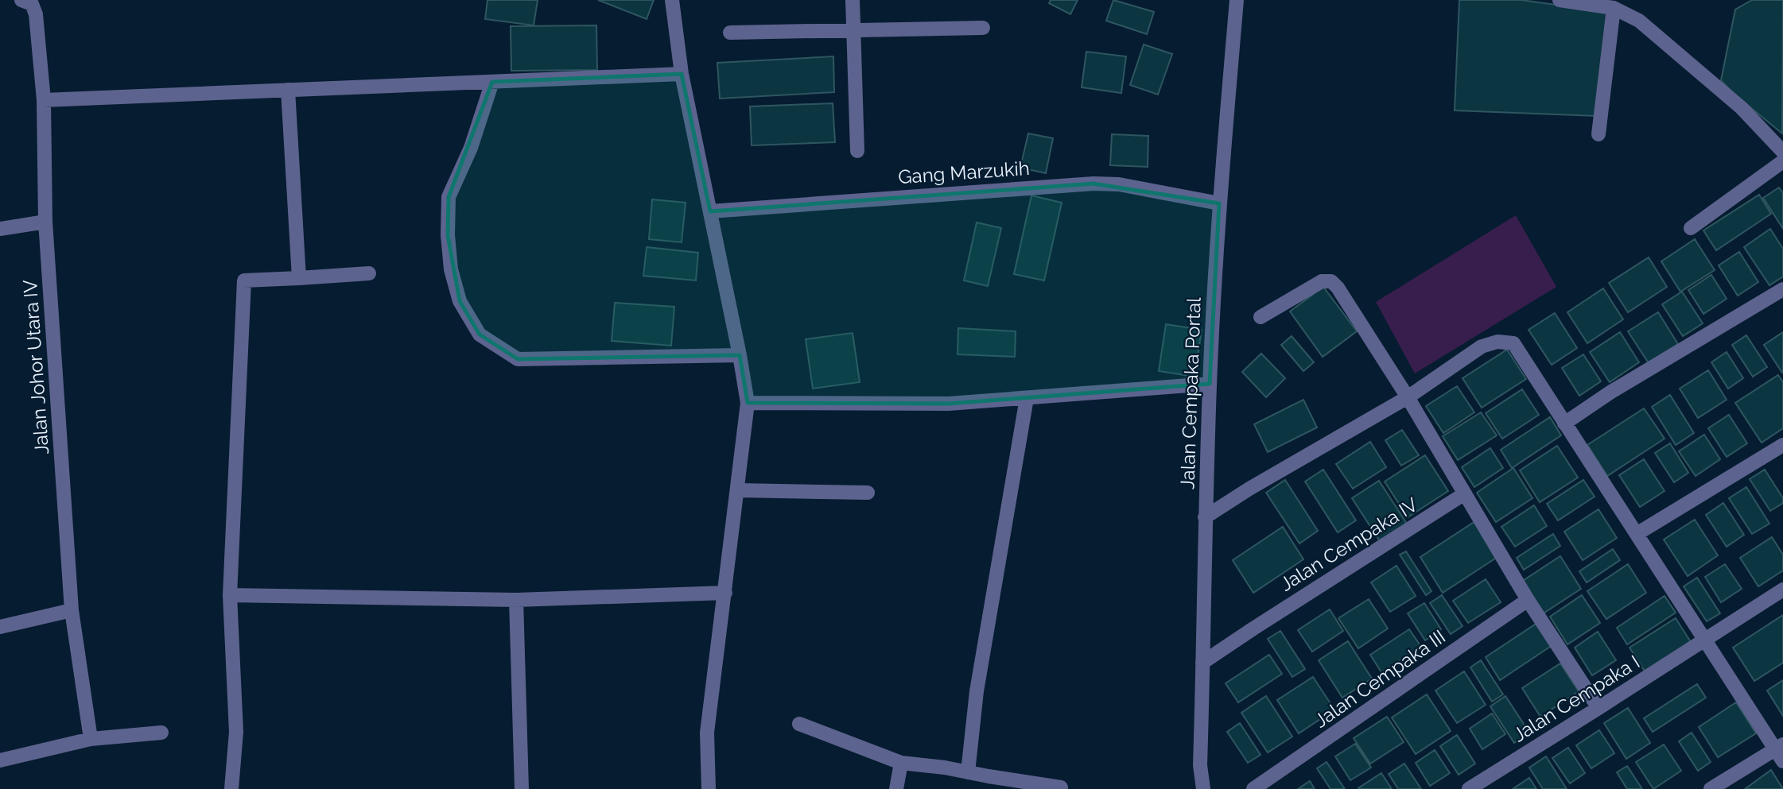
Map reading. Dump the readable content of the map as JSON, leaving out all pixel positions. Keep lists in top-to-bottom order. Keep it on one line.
{"streets":{"street":["Gang Marzukih","Jalan Johor Utara IV","Jalan Cempaka Portal","Jalan Cempaka IV","Jalan Cempaka III","Jalan Cempaka I"]},"crossings":[["Gang Marzukih","Jalan Cempaka Portal"],["Jalan Cempaka Portal","Jalan Cempaka IV"]]}
